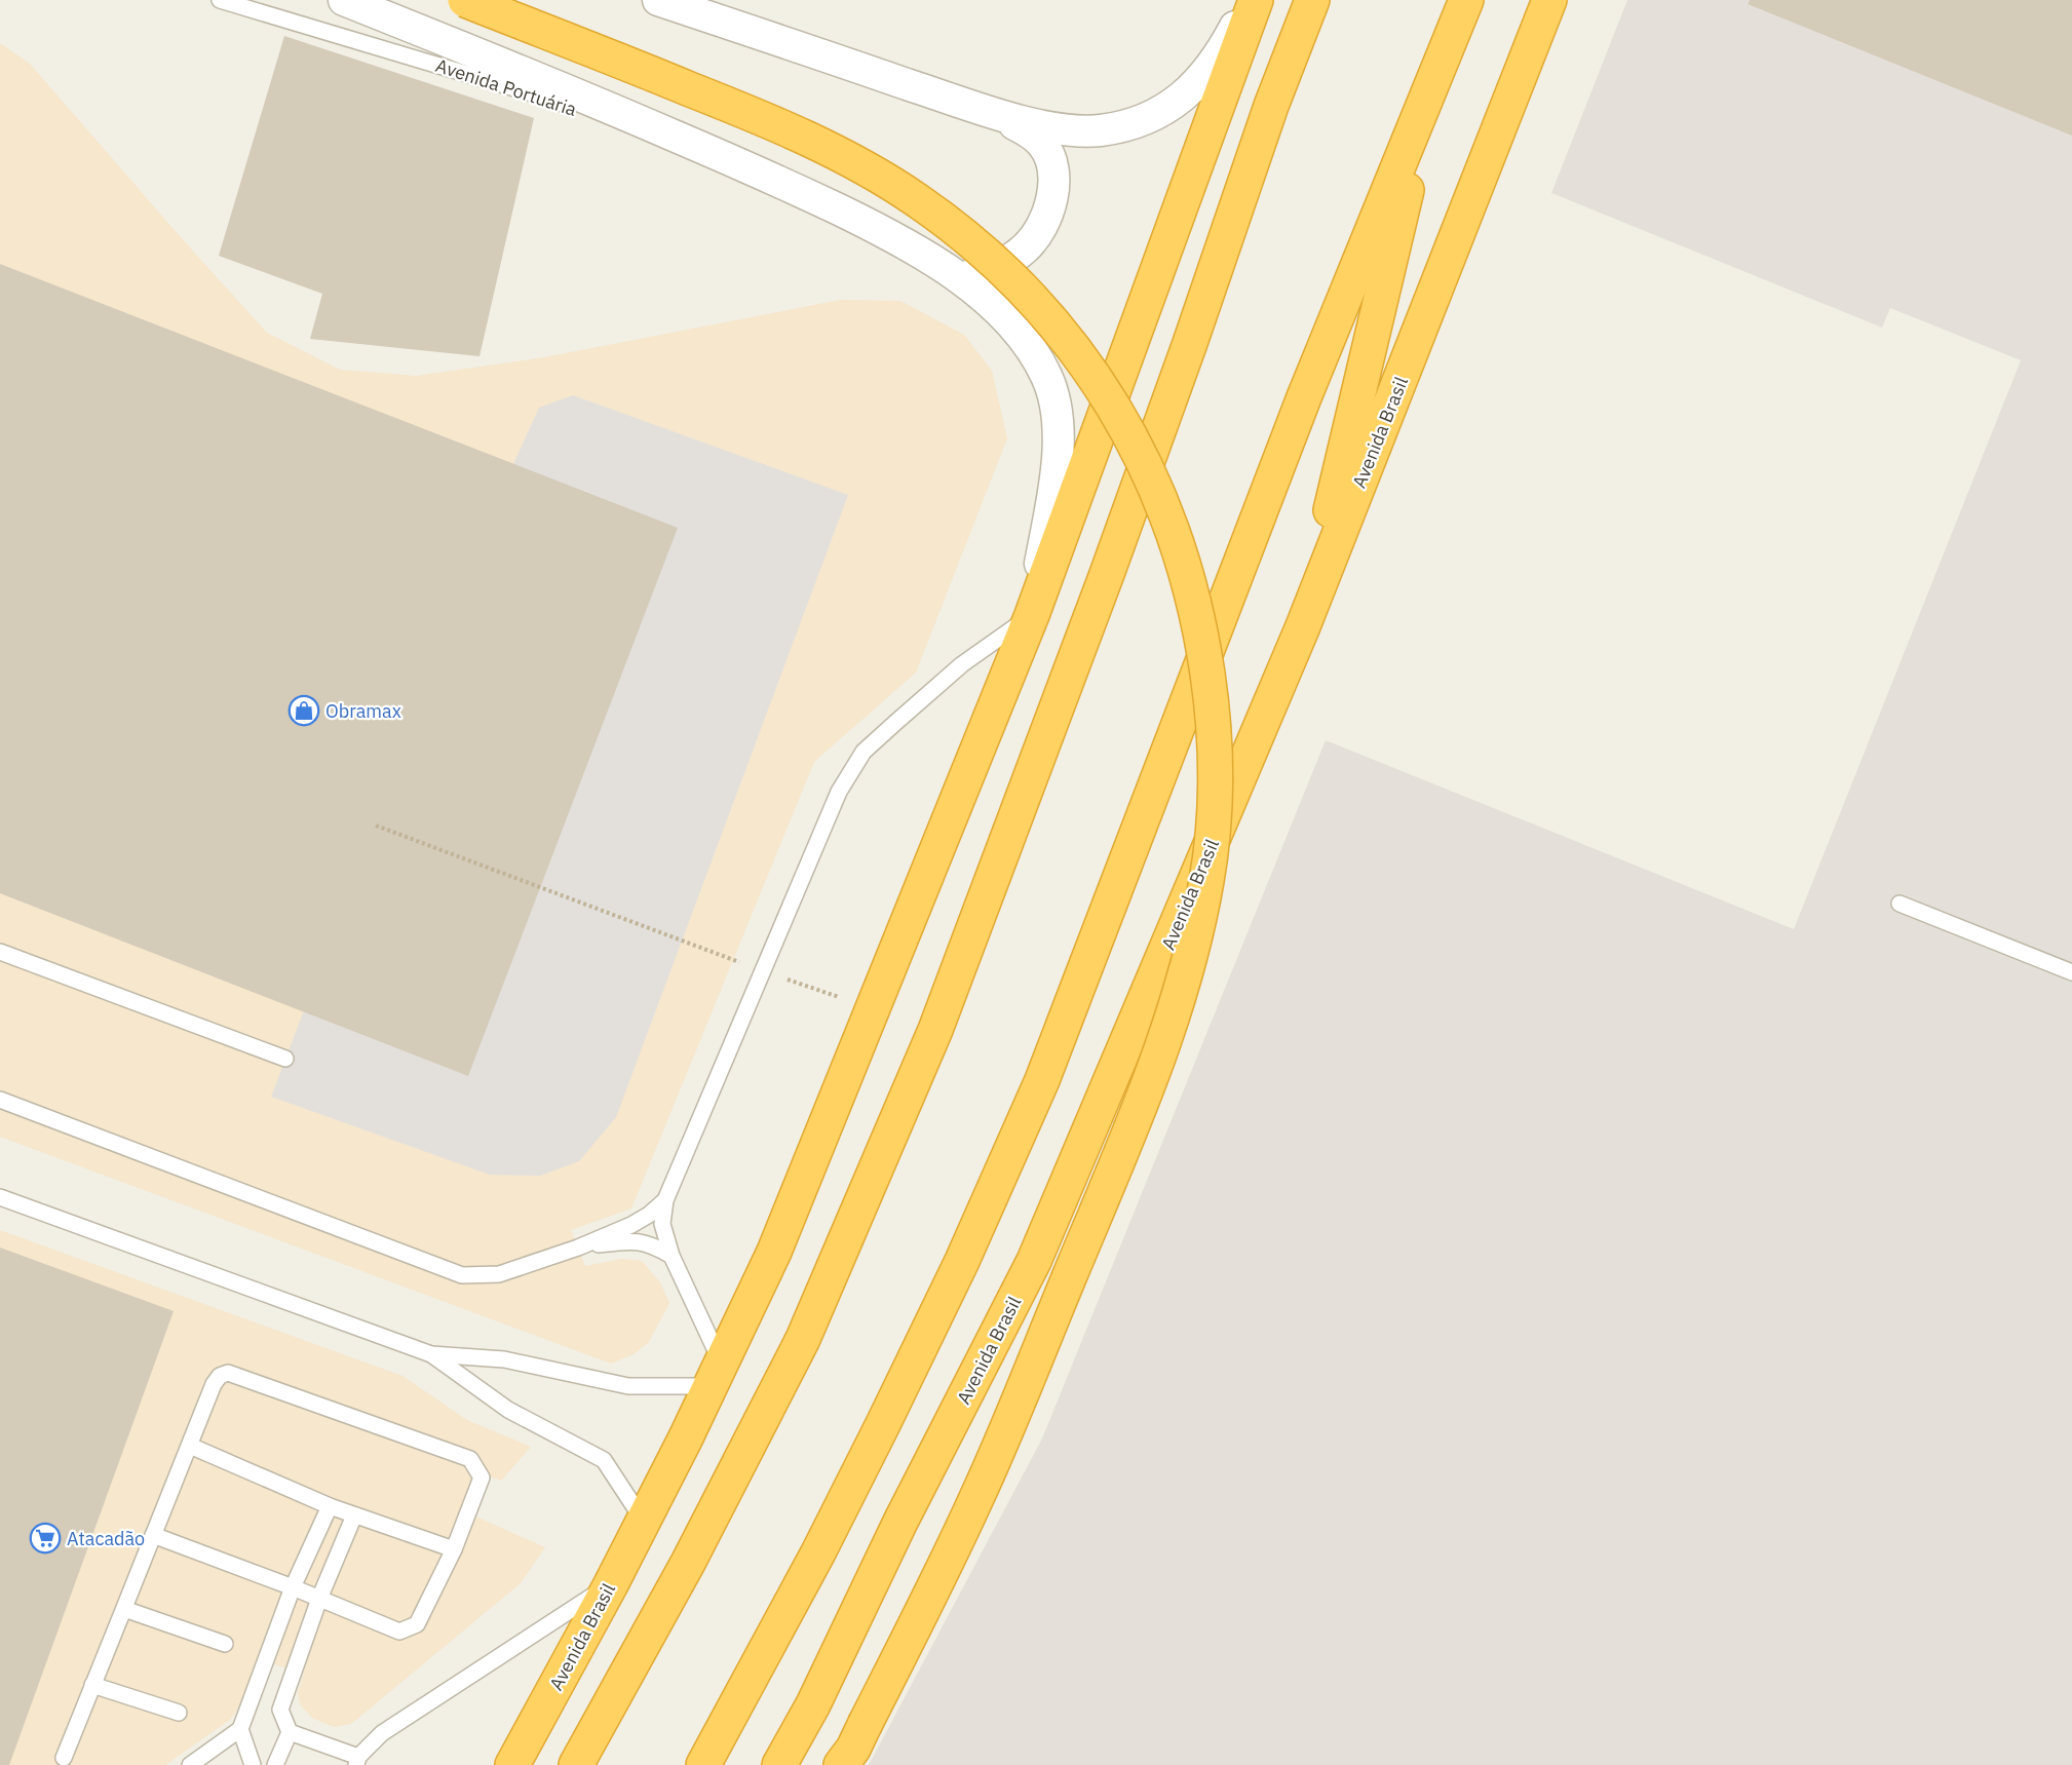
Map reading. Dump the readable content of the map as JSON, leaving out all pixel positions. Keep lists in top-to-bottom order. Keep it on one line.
{"streets":{"highway":["Avenida Brasil"],"lane":["Avenida Portuária"]},"places":{"shop":["Obramax"],"supermarket":["Atacadão"]}}
